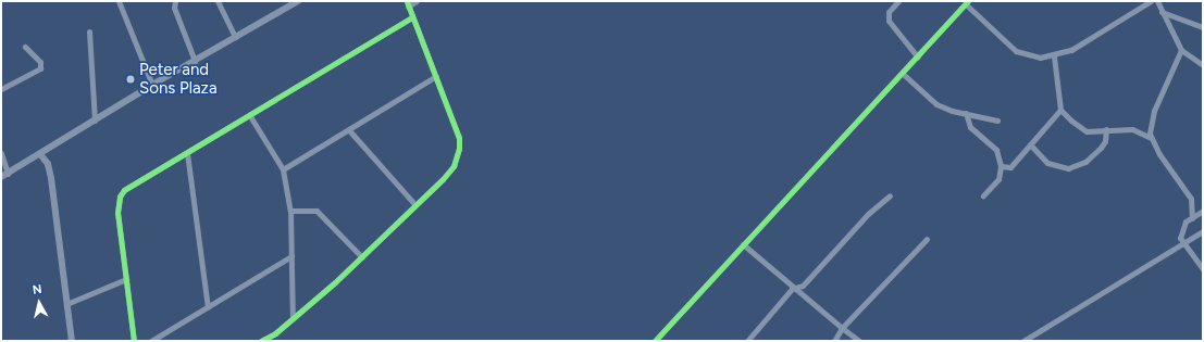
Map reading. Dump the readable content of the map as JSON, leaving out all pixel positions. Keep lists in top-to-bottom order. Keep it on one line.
{"places":["Peter and Sons Plaza"],"north":"top"}
